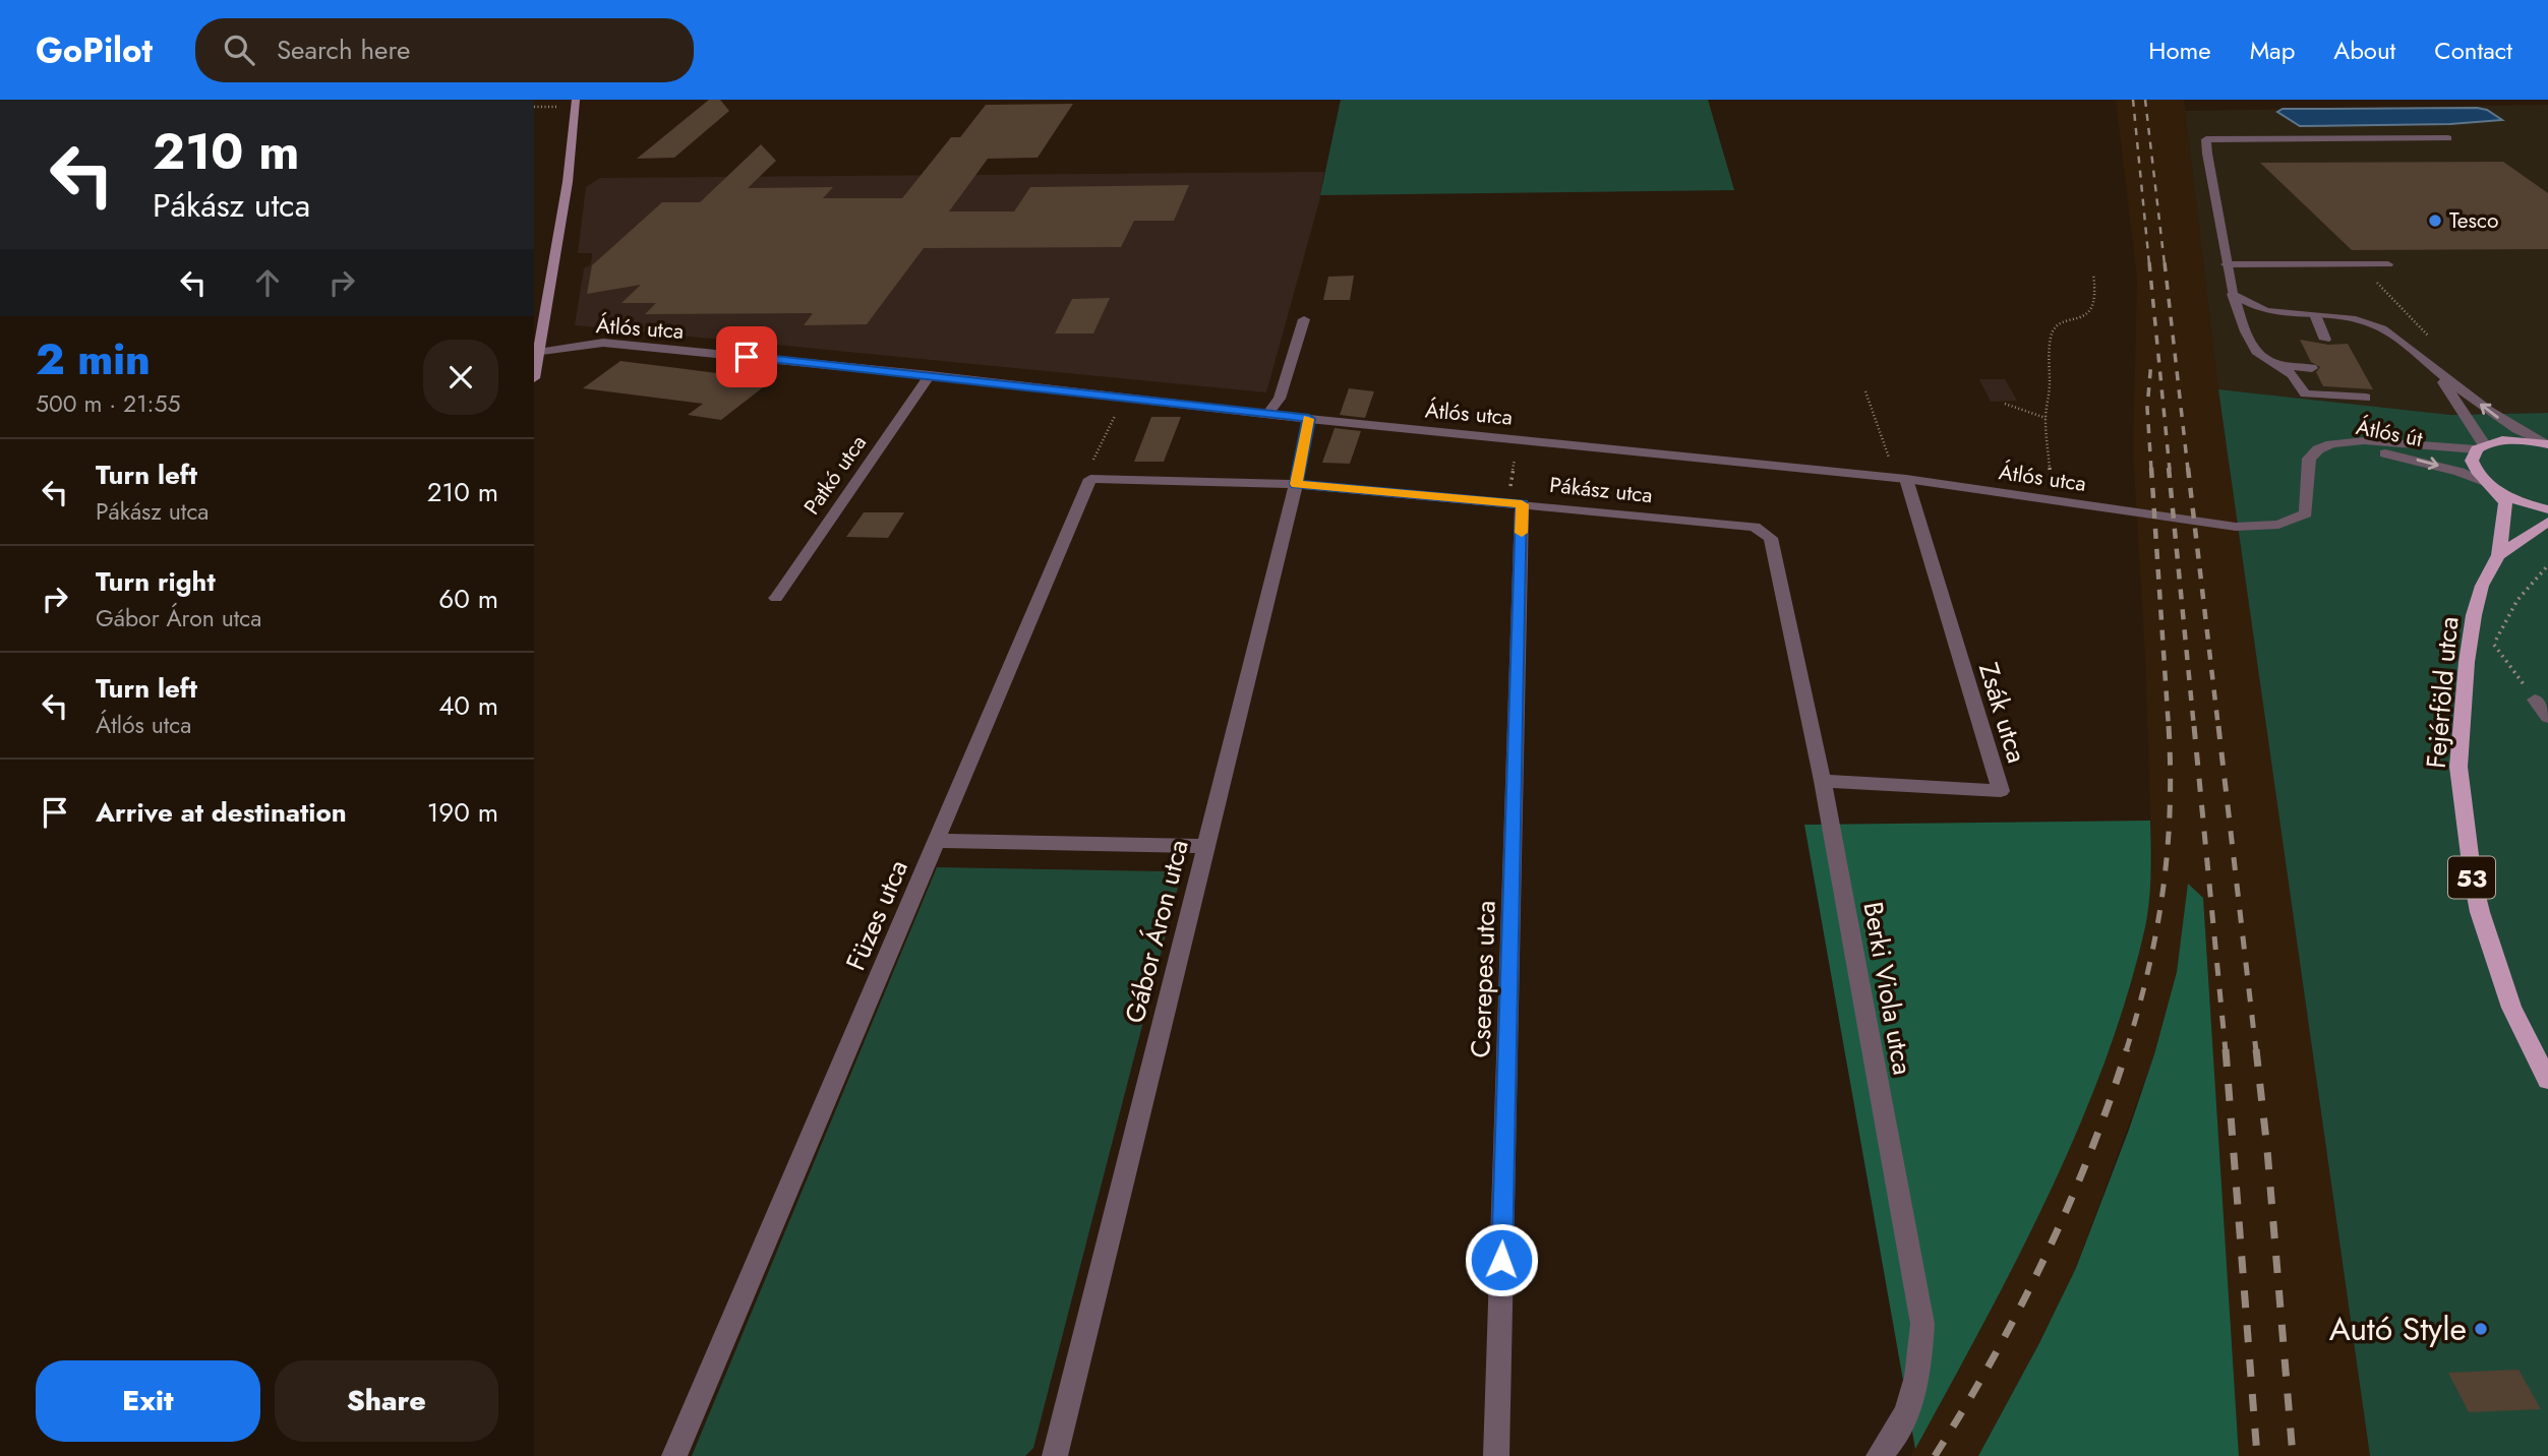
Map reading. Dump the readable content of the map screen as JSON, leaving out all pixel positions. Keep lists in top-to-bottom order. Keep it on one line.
{"streets":{"main road":["Fejérföld utca","53"],"street":["Átlós utca","Átlós út","Patkó utca","Pákász utca","Zsák utca","Füzes utca","Gábor Áron utca","Cserepes utca","Berki Viola utca"]},"crossings":[["Átlós utca","Átlós út"],["Átlós utca","Patkó utca"],["Átlós utca","Zsák utca"],["Átlós utca","Gábor Áron utca"],["Átlós út","53"],["Pákász utca","Füzes utca"],["Pákász utca","Gábor Áron utca"],["Pákász utca","Cserepes utca"],["Pákász utca","Berki Viola utca"],["Fejérföld utca","53"],["Zsák utca","Berki Viola utca"]],"places":["Tesco","Autó Style"],"page":{"header":"GoPilot","search":"Search here","nav":["Home","Map","About","Contact"],"turn":["210 m","Pákász utca"],"heading":["2 min","500 m · 21:55"],"list":[{"name":"Turn left","note":"Pákász utca","value":"210 m"},{"name":"Turn right","note":"Gábor Áron utca","value":"60 m"},{"name":"Turn left","note":"Átlós utca","value":"40 m"},{"name":"Arrive at destination","value":"190 m"}],"buttons":["Exit","Share"]}}
